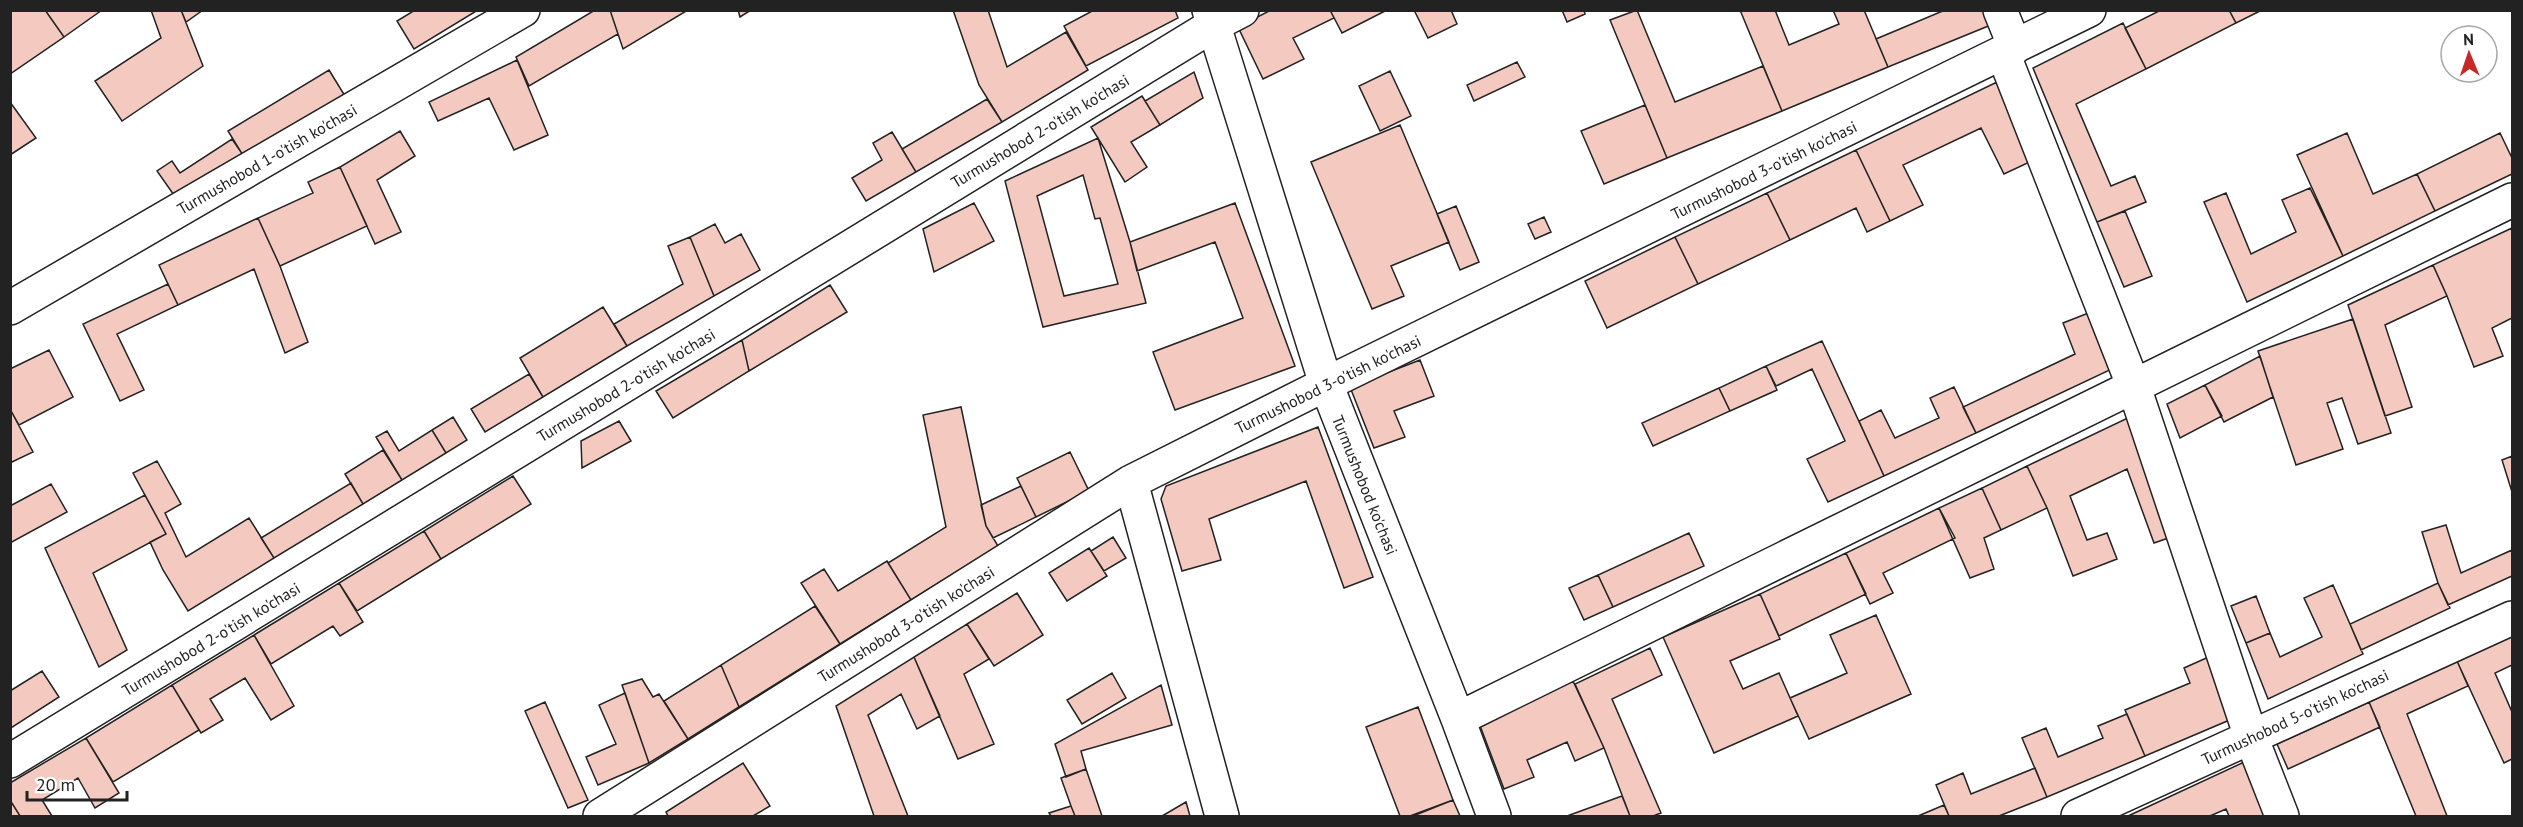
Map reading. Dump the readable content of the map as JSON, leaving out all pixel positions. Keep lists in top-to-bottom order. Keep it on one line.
{"streets":{"street":["Turmushobod 2-o'tish ko'chasi","Turmushobod 1-o'tish ko'chasi","Turmushobod 3-o'tish ko'chasi","Turmushobod ko'chasi","Turmushobod 5-o'tish ko'chasi"]},"crossings":[["Turmushobod 2-o'tish ko'chasi","Turmushobod ko'chasi"],["Turmushobod 3-o'tish ko'chasi","Turmushobod ko'chasi"]],"scale_bar":"20 m","north":"top"}
